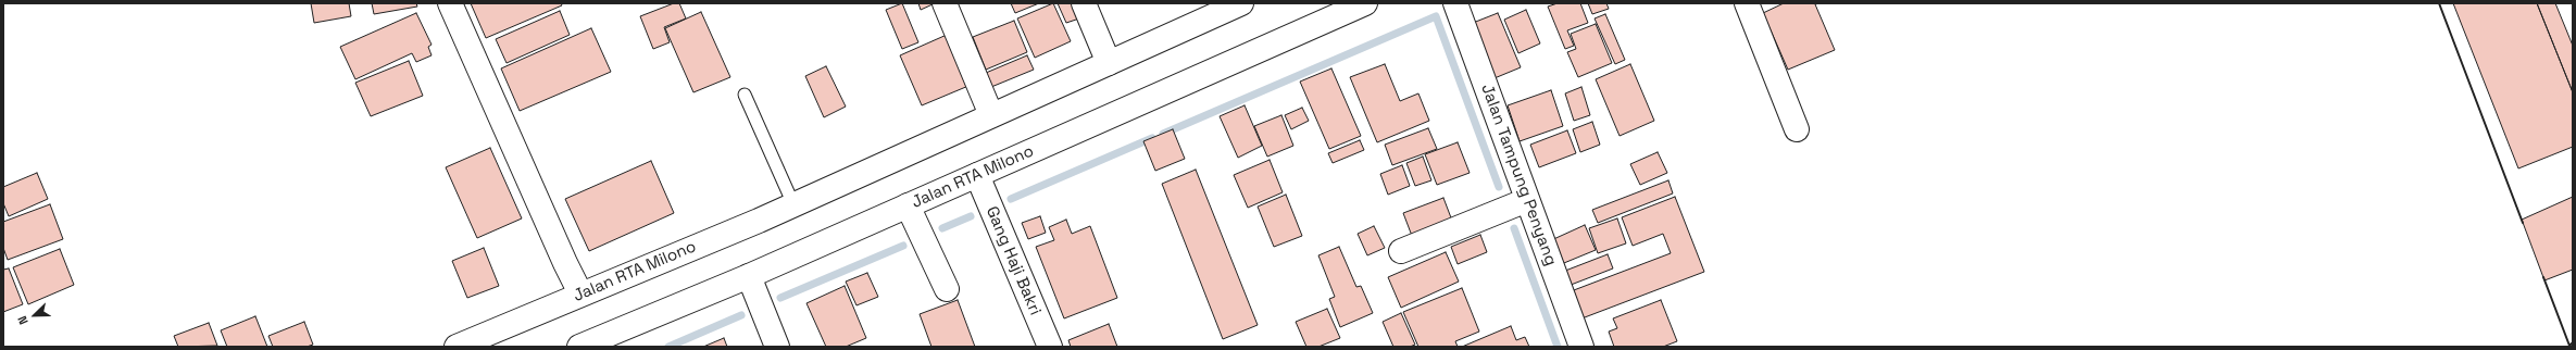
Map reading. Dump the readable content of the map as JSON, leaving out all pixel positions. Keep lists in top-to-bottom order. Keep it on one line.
{"streets":{"main road":["Jalan Tampung Penyang","Jalan RTA Milono","Gang Haji Bakri"]},"crossings":[["Jalan RTA Milono","Gang Haji Bakri"]],"north":"bottom left"}
